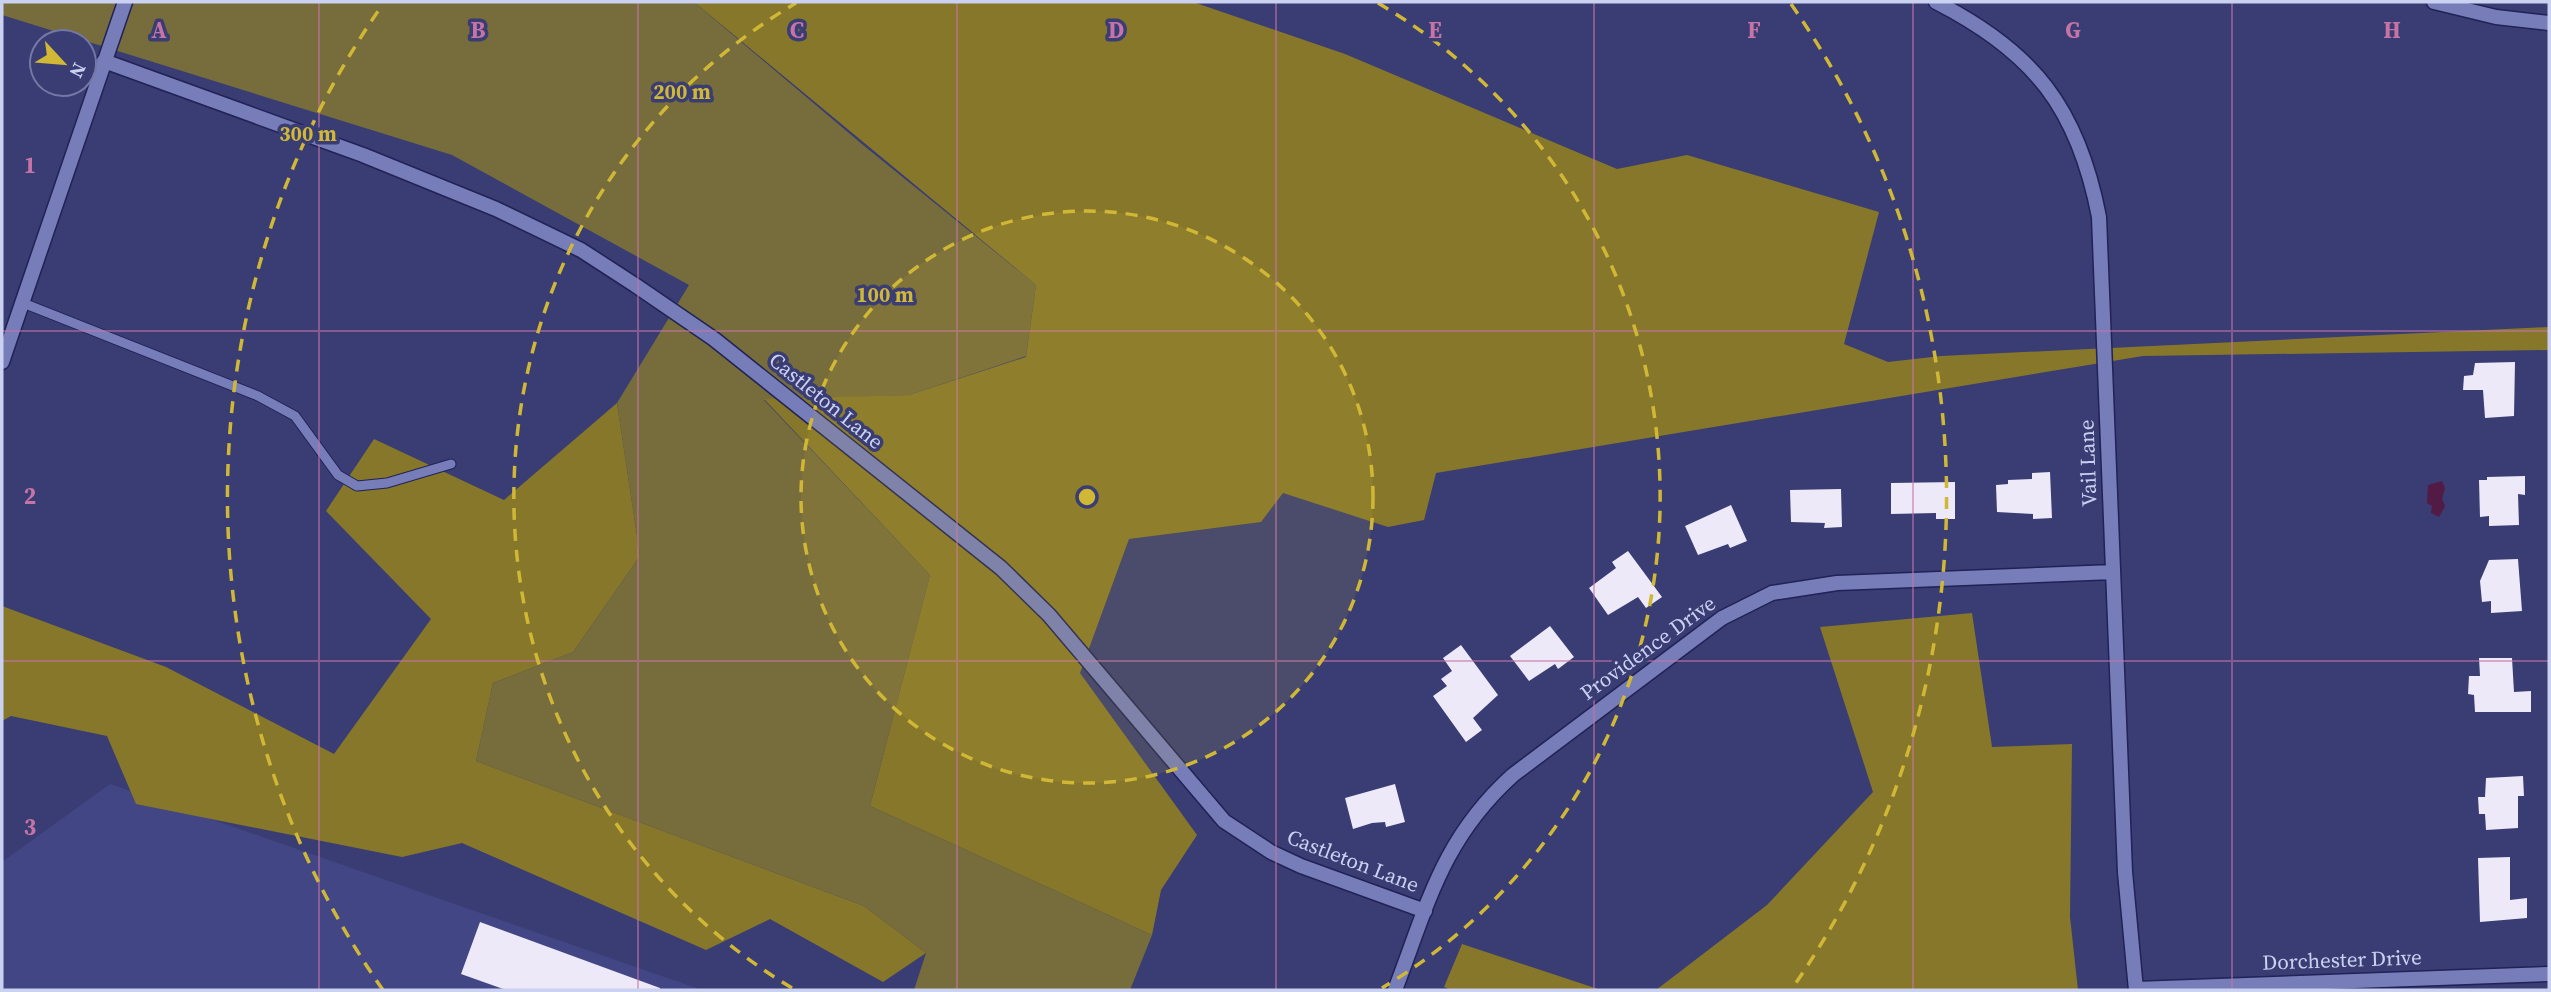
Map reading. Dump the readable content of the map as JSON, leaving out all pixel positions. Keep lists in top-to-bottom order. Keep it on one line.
{"streets":{"street":["Castleton Lane","Vail Lane","Providence Drive","Dorchester Drive"]},"crossings":[["Castleton Lane","Providence Drive"],["Vail Lane","Providence Drive"],["Vail Lane","Dorchester Drive"]],"north":"bottom right","grid":{"columns":["A","B","C","D","E","F","G","H"],"rows":["1","2","3"]},"rings":["200 m","300 m","100 m"]}
